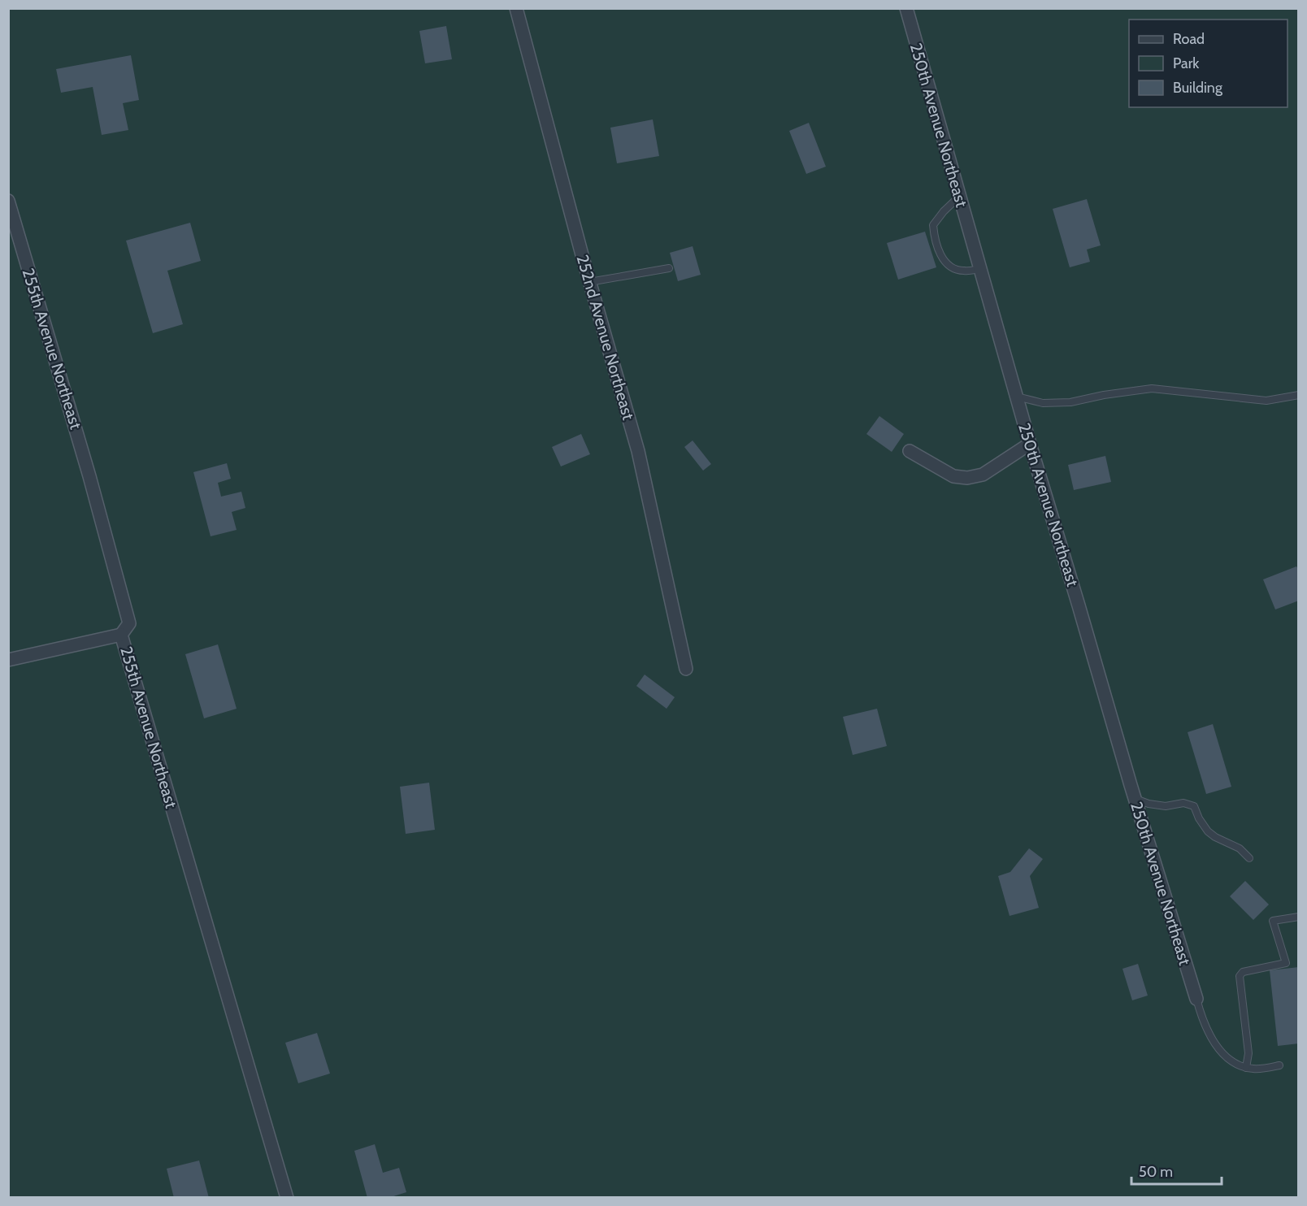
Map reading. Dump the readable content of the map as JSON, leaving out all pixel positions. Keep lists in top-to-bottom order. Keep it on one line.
{"streets":{"street":["250th Avenue Northeast","252nd Avenue Northeast","255th Avenue Northeast"]},"legend":["Road","Park","Building"],"scale_bar":"50 m"}
